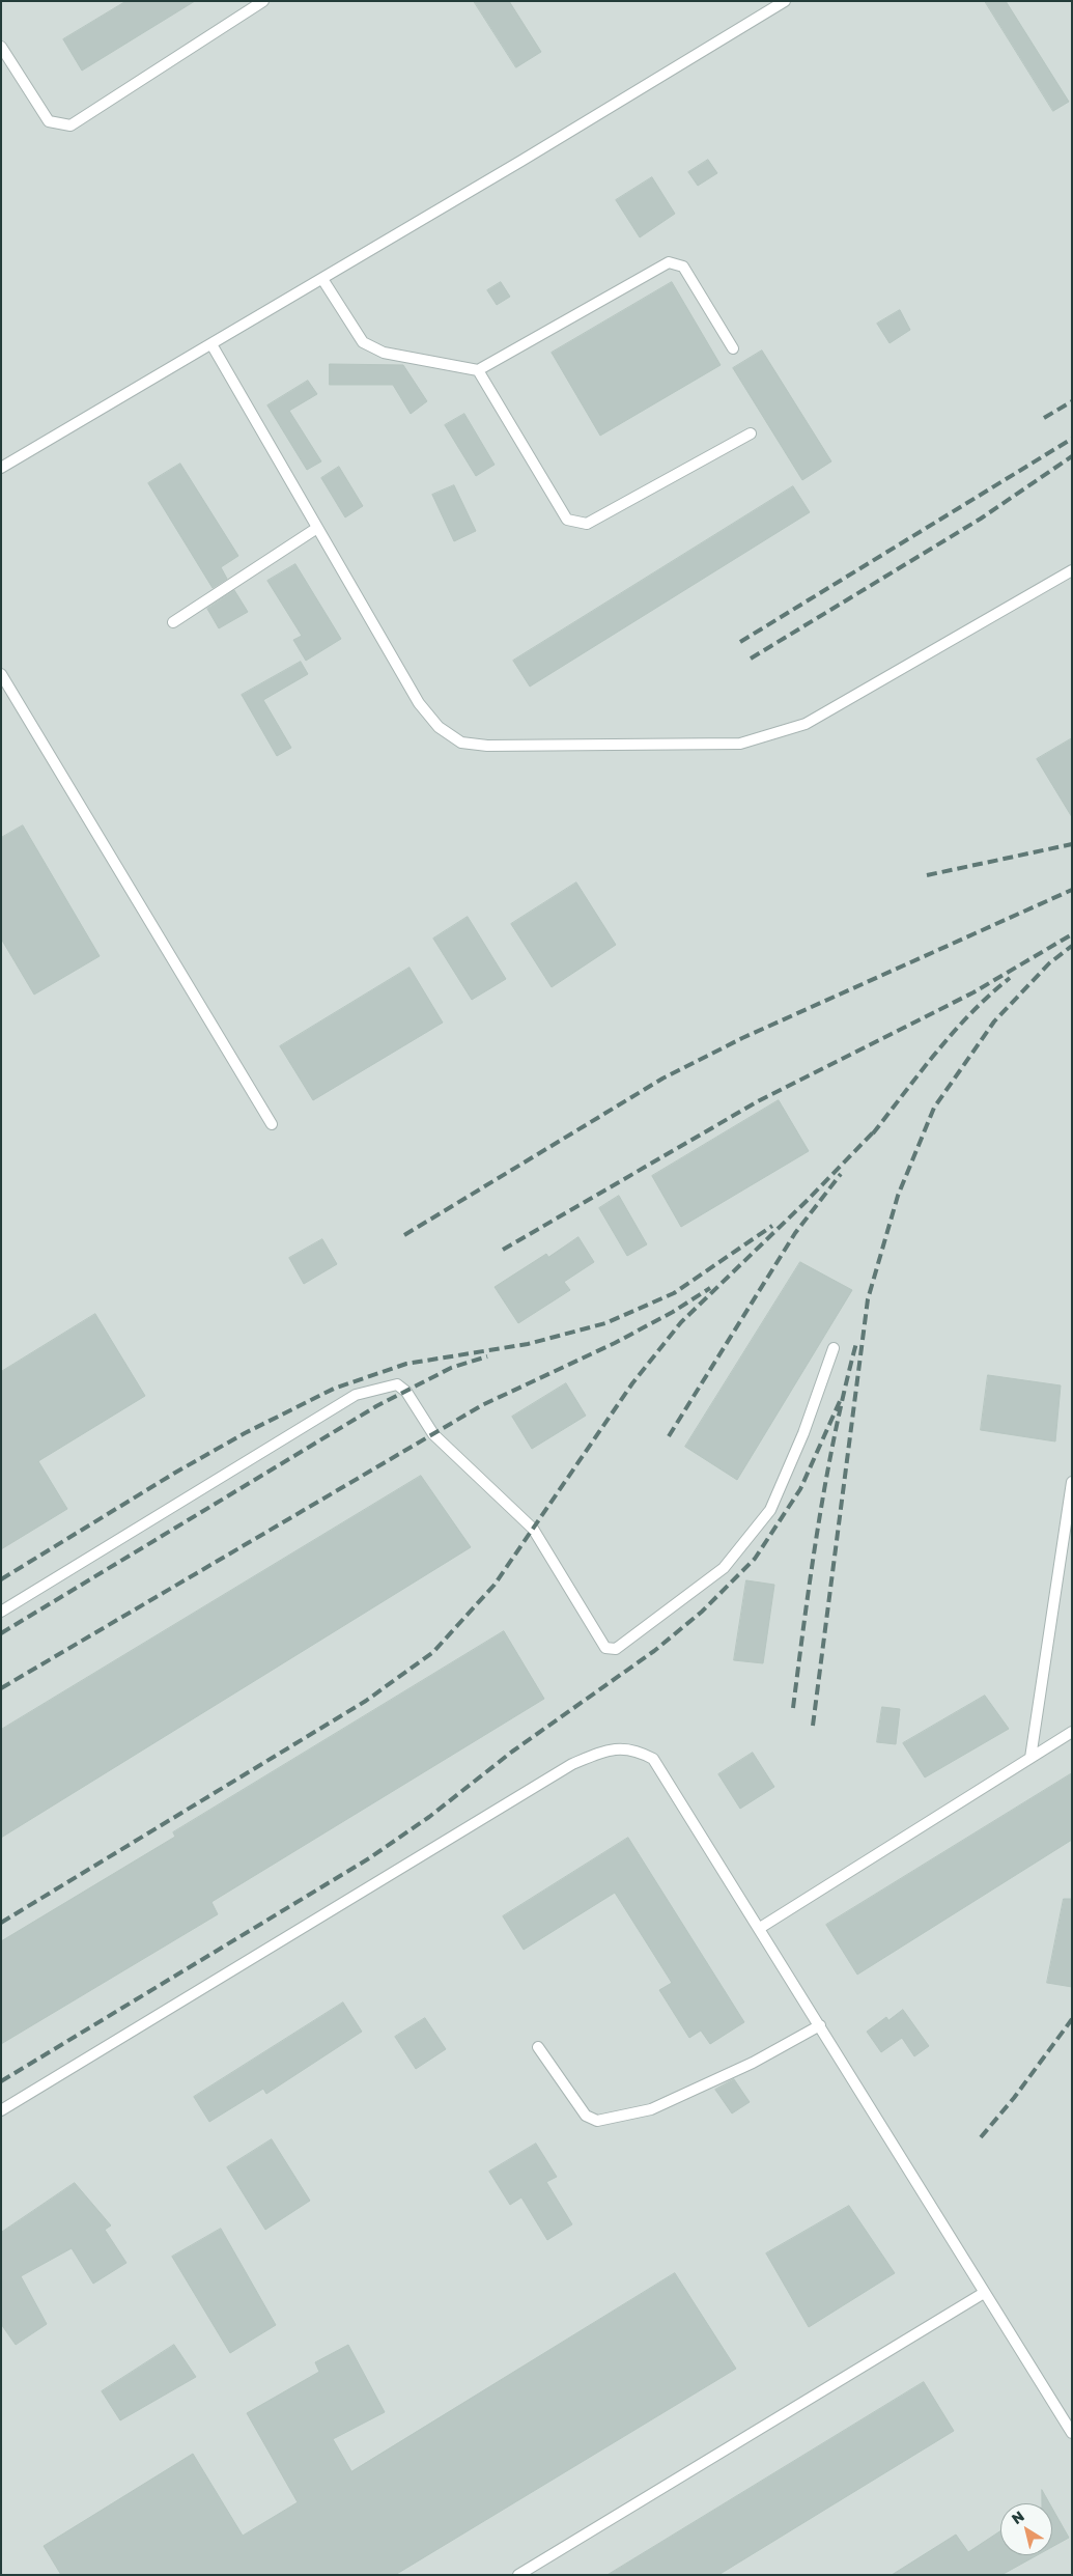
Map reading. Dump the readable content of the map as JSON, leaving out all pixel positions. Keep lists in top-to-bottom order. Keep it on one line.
{"north":"top left"}
